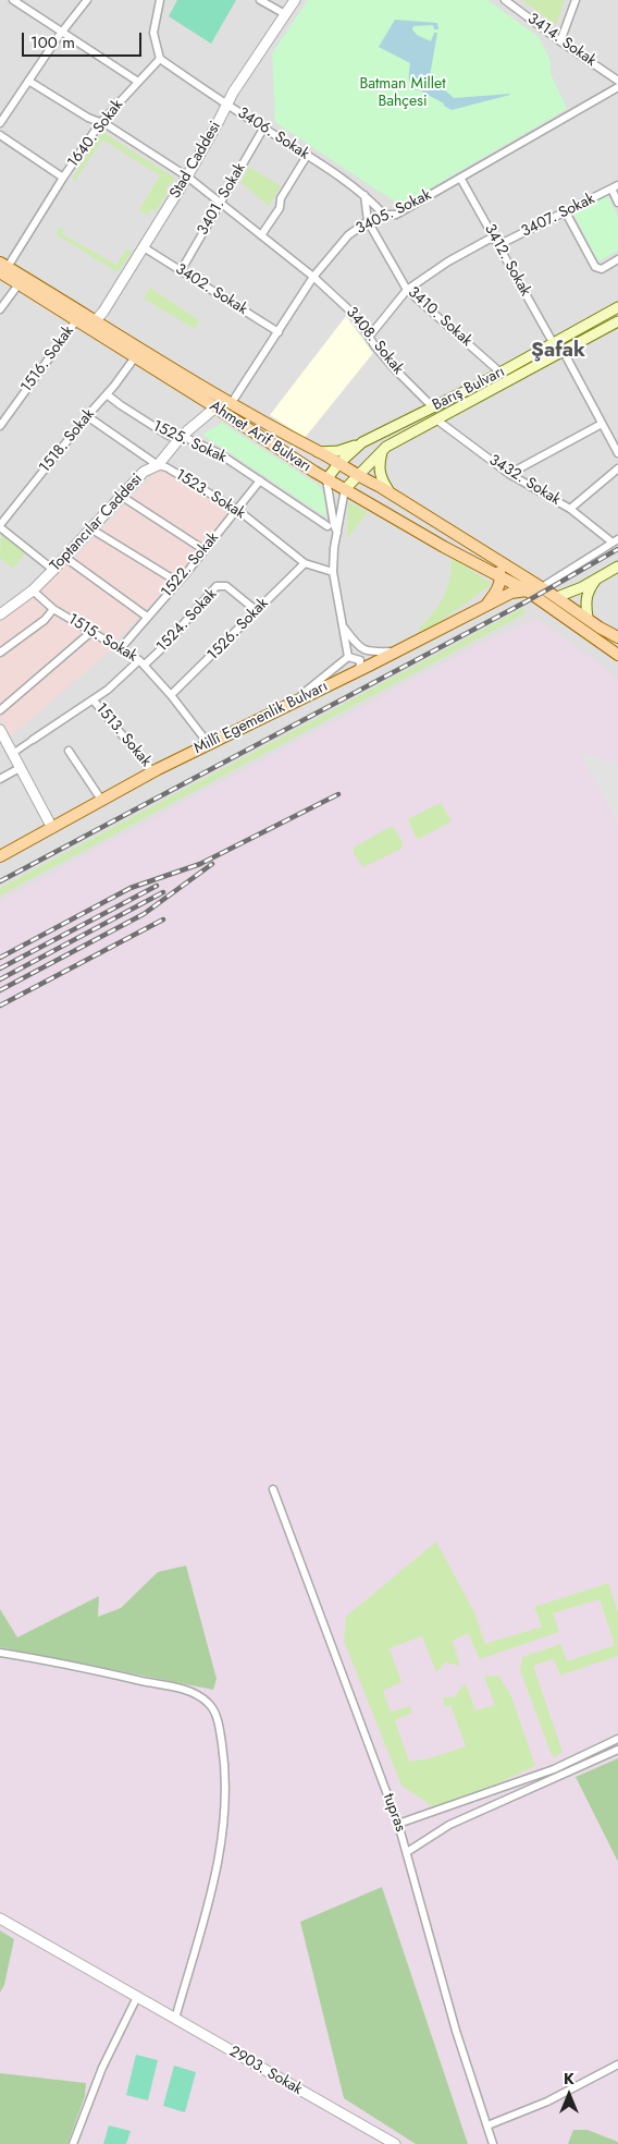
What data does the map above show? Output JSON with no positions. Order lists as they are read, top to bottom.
{
  "streets": {
    "main road": ["Barış Bulvarı", "Ahmet Arif Bulvarı", "Millî Egemenlik Bulvarı"],
    "street": [
      "3414. Sokak",
      "1640. Sokak",
      "3406. Sokak",
      "Stad Caddesi",
      "3401. Sokak",
      "3405. Sokak",
      "3407. Sokak",
      "3412. Sokak",
      "3402. Sokak",
      "3410. Sokak",
      "3408. Sokak",
      "1516. Sokak",
      "1518. Sokak",
      "1525. Sokak",
      "3432. Sokak",
      "1523. Sokak",
      "Toptancılar Caddesi",
      "1522. Sokak",
      "1524. Sokak",
      "1526. Sokak",
      "1515. Sokak",
      "1513. Sokak",
      "tupras",
      "2903. Sokak"
    ]
  },
  "crossings": [
    ["1640. Sokak", "3406. Sokak"],
    ["1640. Sokak", "3408. Sokak"],
    ["1640. Sokak", "Ahmet Arif Bulvarı"],
    ["3406. Sokak", "Stad Caddesi"],
    ["3406. Sokak", "3401. Sokak"],
    ["3406. Sokak", "3405. Sokak"],
    ["3406. Sokak", "3410. Sokak"],
    ["Stad Caddesi", "3402. Sokak"],
    ["Stad Caddesi", "3408. Sokak"],
    ["Stad Caddesi", "Ahmet Arif Bulvarı"],
    ["3401. Sokak", "3402. Sokak"],
    ["3401. Sokak", "3408. Sokak"],
    ["3405. Sokak", "3412. Sokak"],
    ["3405. Sokak", "3402. Sokak"],
    ["3405. Sokak", "3410. Sokak"],
    ["3405. Sokak", "3408. Sokak"],
    ["3405. Sokak", "Ahmet Arif Bulvarı"],
    ["3407. Sokak", "3412. Sokak"],
    ["3412. Sokak", "Barış Bulvarı"],
    ["3410. Sokak", "Barış Bulvarı"],
    ["3408. Sokak", "Barış Bulvarı"],
    ["1516. Sokak", "Ahmet Arif Bulvarı"],
    ["Barış Bulvarı", "Ahmet Arif Bulvarı"],
    ["Barış Bulvarı", "3432. Sokak"],
    ["Ahmet Arif Bulvarı", "1518. Sokak"],
    ["Ahmet Arif Bulvarı", "Toptancılar Caddesi"],
    ["Ahmet Arif Bulvarı", "Millî Egemenlik Bulvarı"],
    ["1518. Sokak", "1525. Sokak"],
    ["1518. Sokak", "1523. Sokak"],
    ["1525. Sokak", "Toptancılar Caddesi"],
    ["1525. Sokak", "1522. Sokak"],
    ["1523. Sokak", "Toptancılar Caddesi"],
    ["1523. Sokak", "1522. Sokak"],
    ["1523. Sokak", "1526. Sokak"],
    ["Toptancılar Caddesi", "1515. Sokak"],
    ["1522. Sokak", "1515. Sokak"],
    ["1524. Sokak", "1526. Sokak"],
    ["1524. Sokak", "1515. Sokak"],
    ["1524. Sokak", "1513. Sokak"],
    ["1526. Sokak", "1515. Sokak"],
    ["1515. Sokak", "Millî Egemenlik Bulvarı"],
    ["Millî Egemenlik Bulvarı", "1513. Sokak"]
  ],
  "districts": ["Şafak"],
  "parks": ["Batman Millet Bahçesi"],
  "scale_bar": "100 m",
  "north": "top"
}
